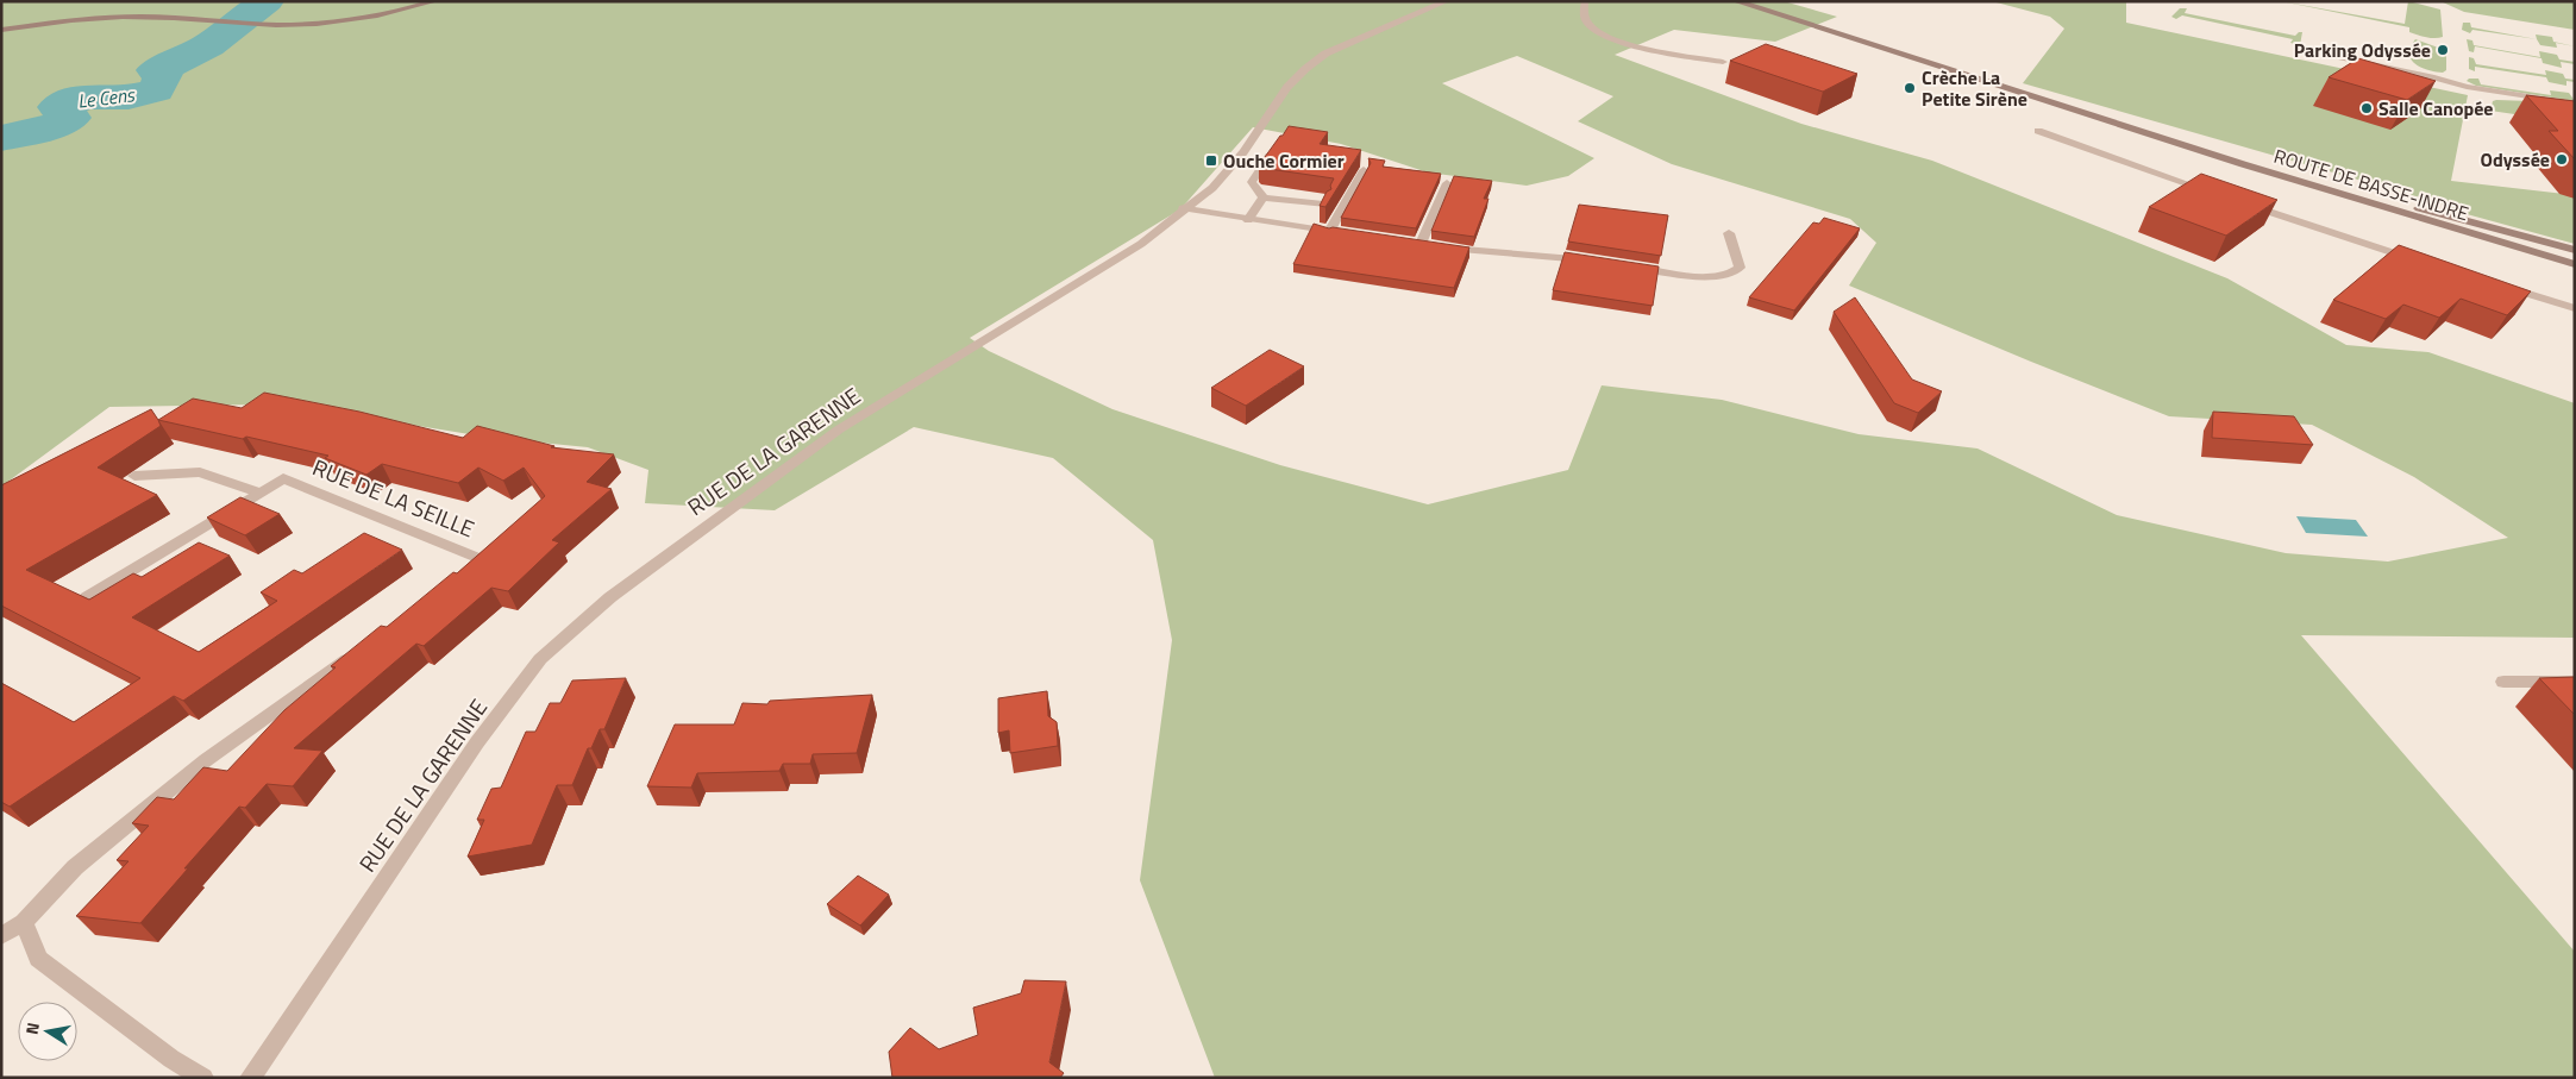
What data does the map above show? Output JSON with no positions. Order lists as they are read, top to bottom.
{
  "streets": {
    "main road": ["ROUTE DE BASSE-INDRE"],
    "street": ["RUE DE LA GARENNE", "RUE DE LA SEILLE"]
  },
  "water": ["Le Cens"],
  "places": {
    "other": [
      "Parking Odyssée",
      "Crèche La Petite Sirène",
      "Salle Canopée",
      "Odyssée"
    ],
    "transit": ["Ouche Cormier"]
  },
  "north": "left"
}
